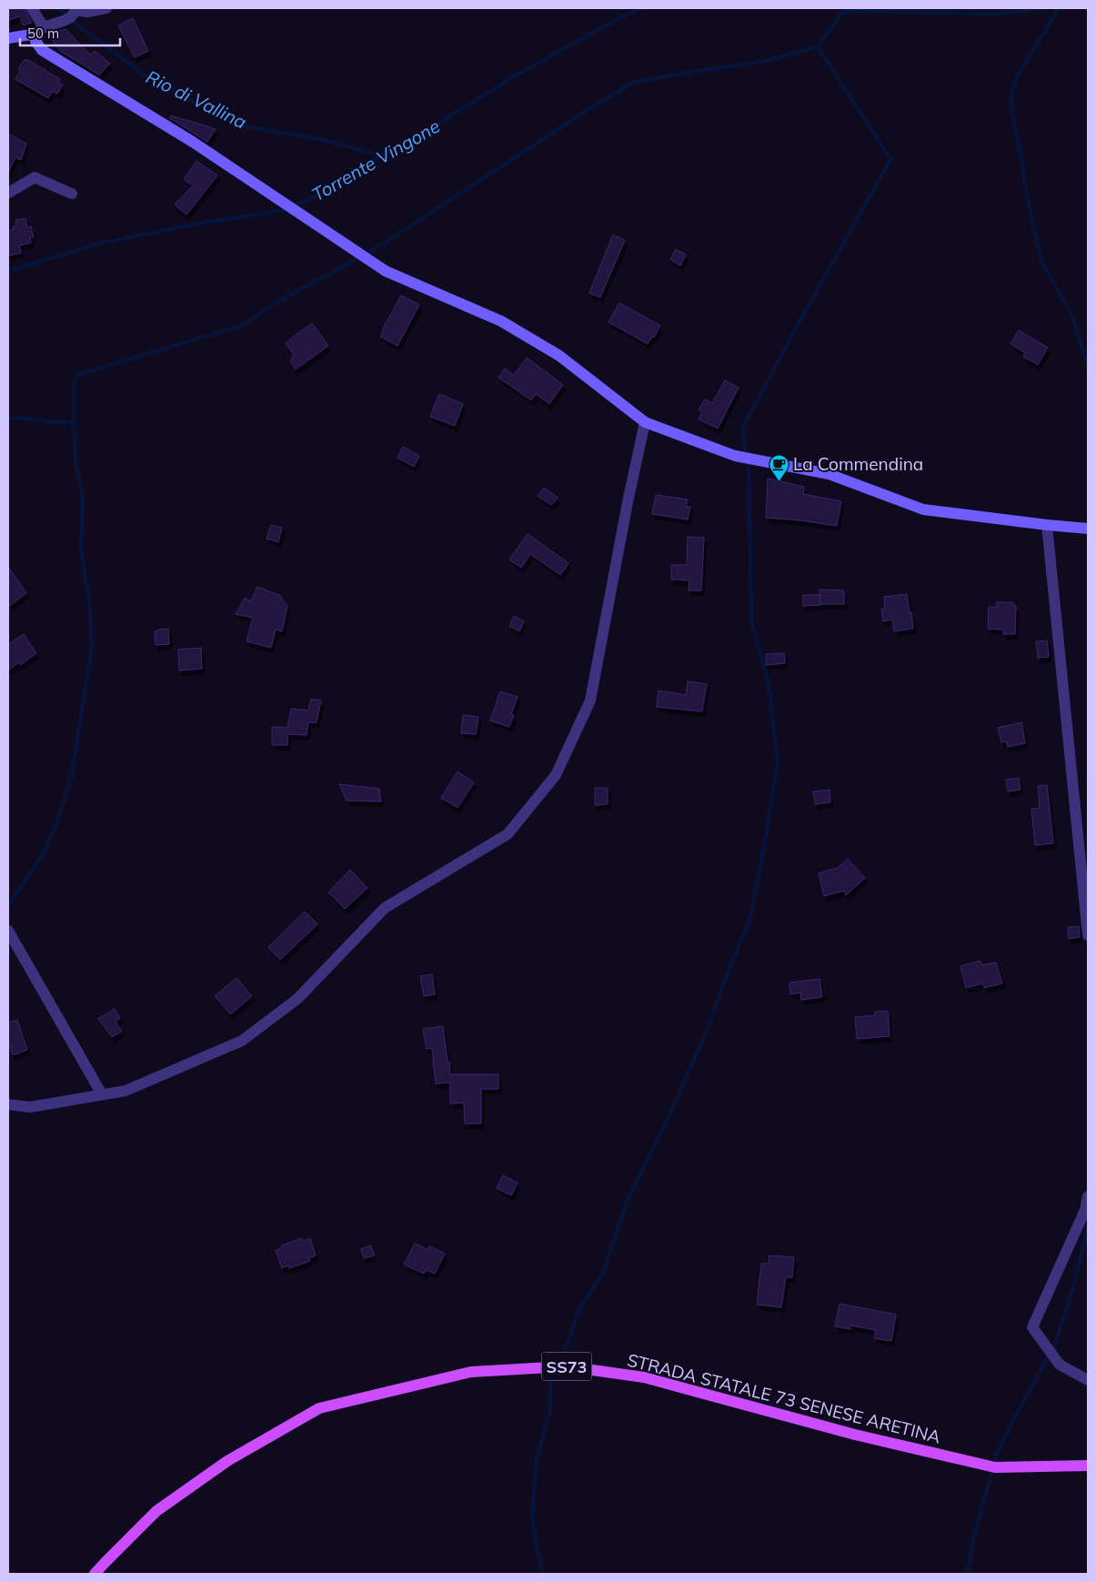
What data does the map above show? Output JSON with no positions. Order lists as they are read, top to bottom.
{
  "streets": {
    "main road": ["SS73", "STRADA STATALE 73 SENESE ARETINA"]
  },
  "water": ["Rio di Vallina", "Torrente Vingone"],
  "places": {
    "cafe": ["La Commendina"]
  },
  "scale_bar": "50 m"
}
